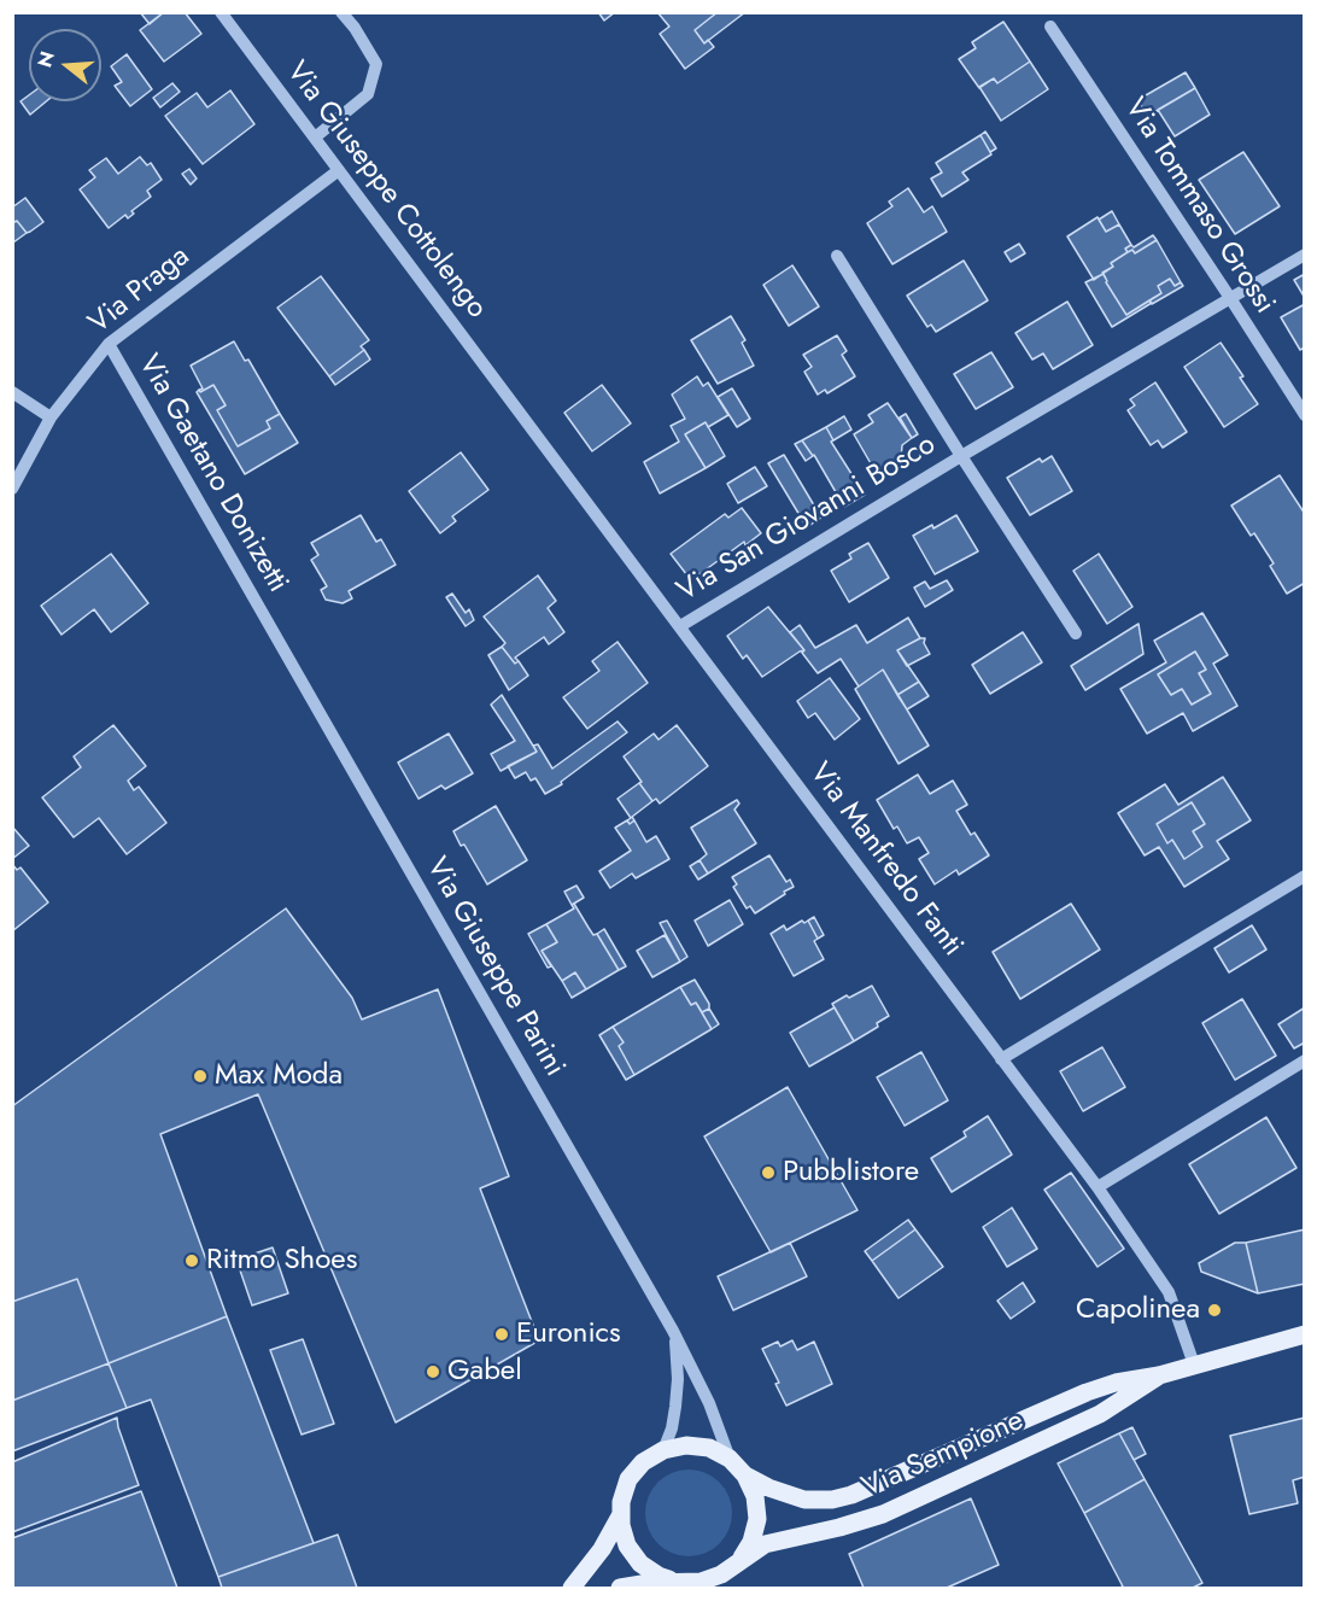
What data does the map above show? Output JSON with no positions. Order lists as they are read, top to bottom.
{
  "streets": {
    "main road": ["Via Sempione"],
    "street": [
      "Via Giuseppe Cottolengo",
      "Via Tommaso Grossi",
      "Via Praga",
      "Via Gaetano Donizetti",
      "Via San Giovanni Bosco",
      "Via Manfredo Fanti",
      "Via Giuseppe Parini"
    ]
  },
  "crossings": [
    ["Via Giuseppe Cottolengo", "Via Praga"],
    ["Via Giuseppe Cottolengo", "Via Manfredo Fanti"],
    ["Via Tommaso Grossi", "Via San Giovanni Bosco"],
    ["Via Praga", "Via Gaetano Donizetti"],
    ["Via Gaetano Donizetti", "Via Giuseppe Parini"],
    ["Via San Giovanni Bosco", "Via Manfredo Fanti"],
    ["Via Manfredo Fanti", "Via Sempione"],
    ["Via Giuseppe Parini", "Via Sempione"]
  ],
  "places": [
    "Max Moda",
    "Pubblistore",
    "Ritmo Shoes",
    "Capolinea",
    "Euronics",
    "Gabel"
  ],
  "north": "left"
}
